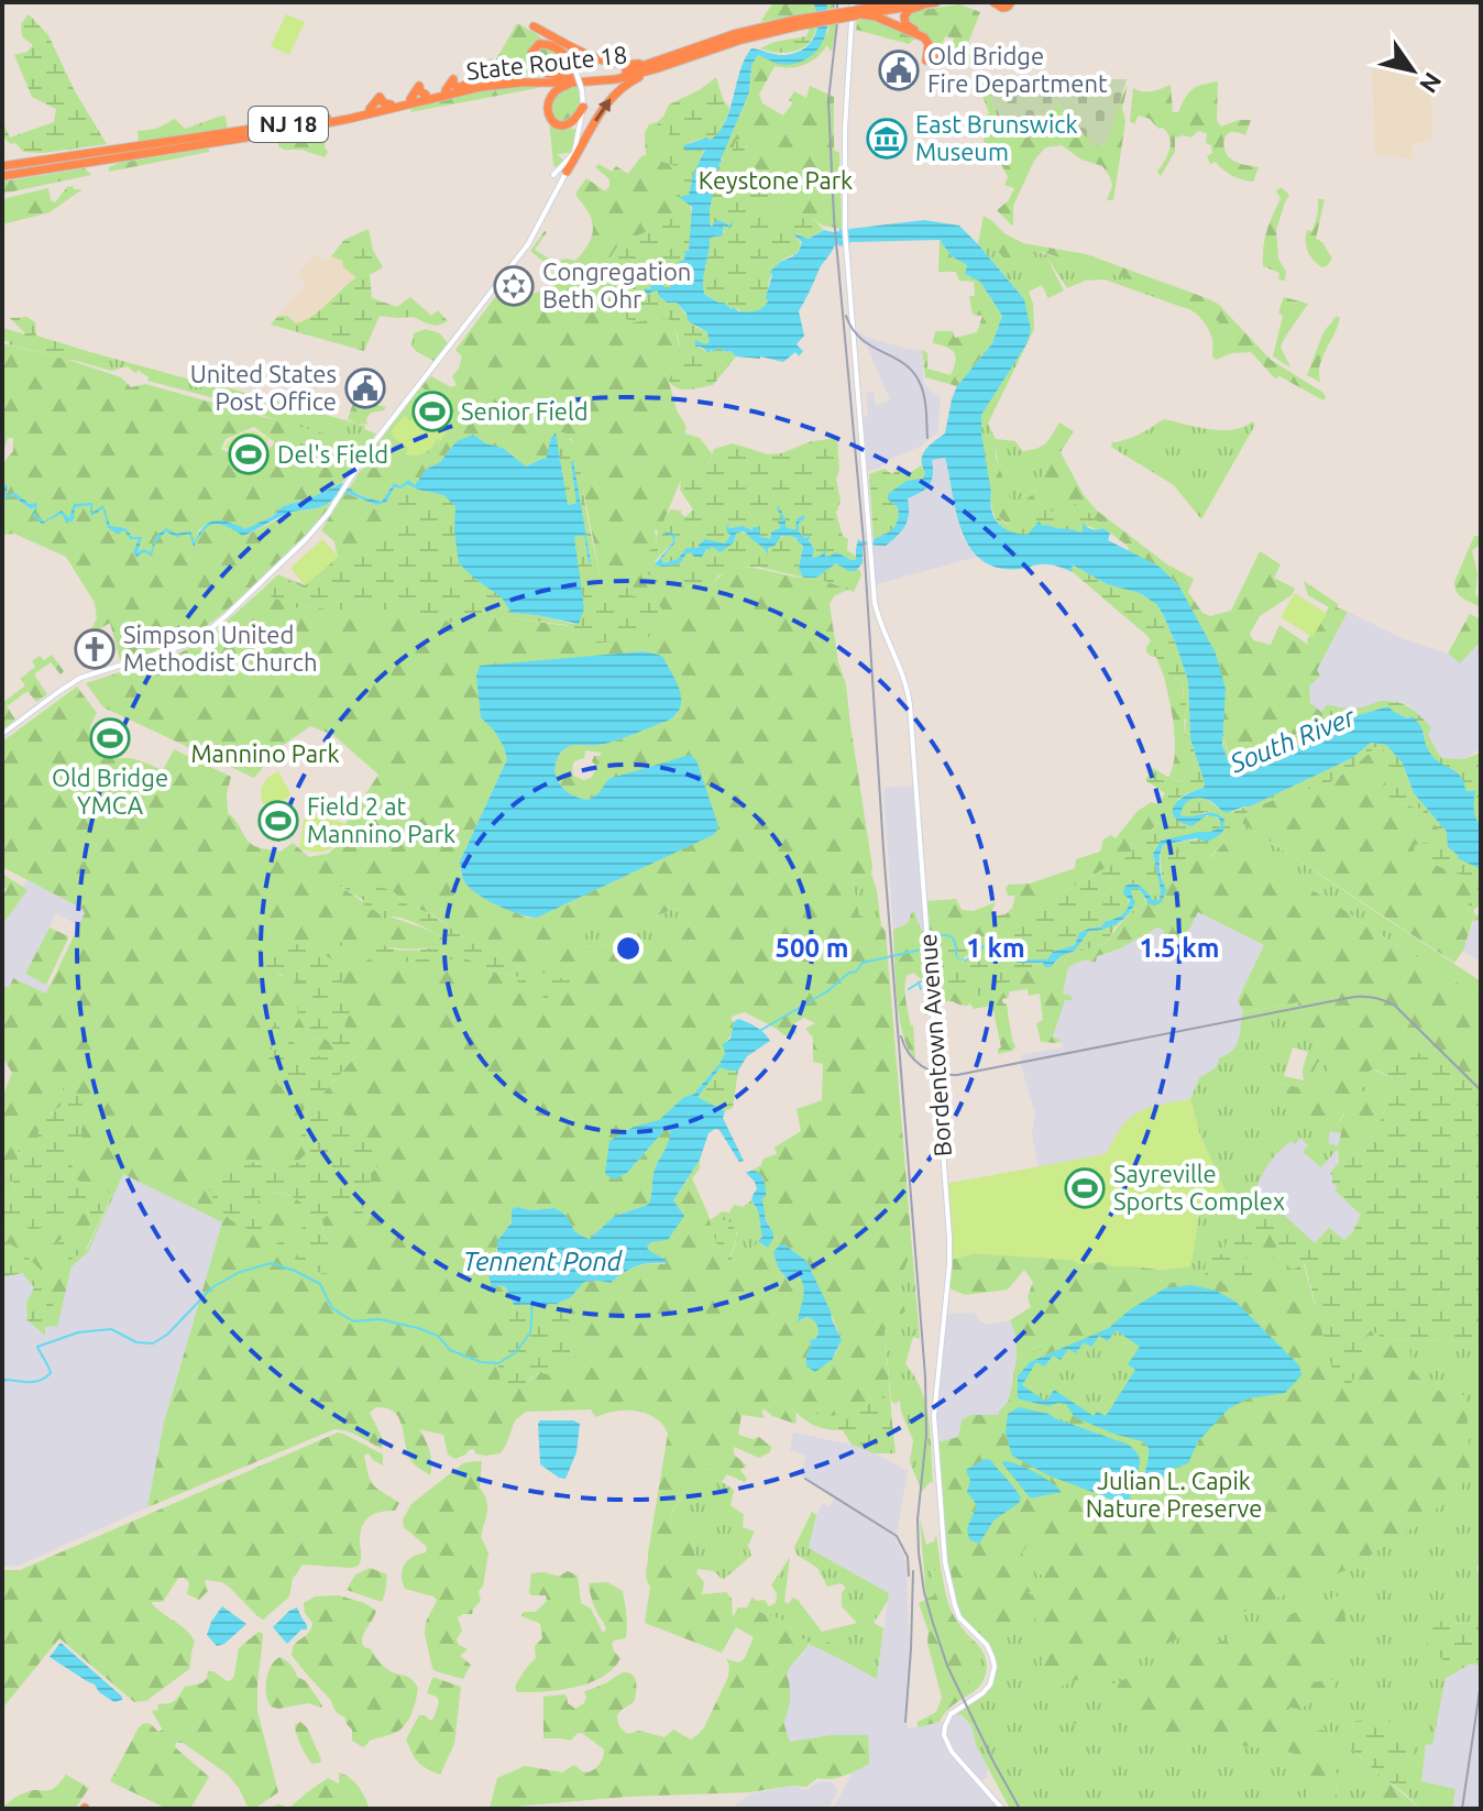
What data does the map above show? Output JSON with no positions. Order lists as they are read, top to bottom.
{
  "streets": {
    "highway": ["State Route 18", "NJ 18"],
    "main road": ["Bordentown Avenue"]
  },
  "crossings": [
    ["State Route 18", "Bordentown Avenue"]
  ],
  "water": ["South River", "Tennent Pond"],
  "parks": ["Keystone Park", "Mannino Park", "Julian L. Capik Nature Preserve"],
  "places": {
    "public building": ["Old Bridge Fire Department", "United States Post Office"],
    "museum": ["East Brunswick Museum"],
    "synagogue": ["Congregation Beth Ohr"],
    "sports": [
      "Senior Field",
      "Del's Field",
      "Old Bridge YMCA",
      "Field 2 at Mannino Park",
      "Sayreville Sports Complex"
    ],
    "church": ["Simpson United Methodist Church"]
  },
  "north": "bottom right",
  "rings": ["500 m", "1 km", "1.5 km"]
}
